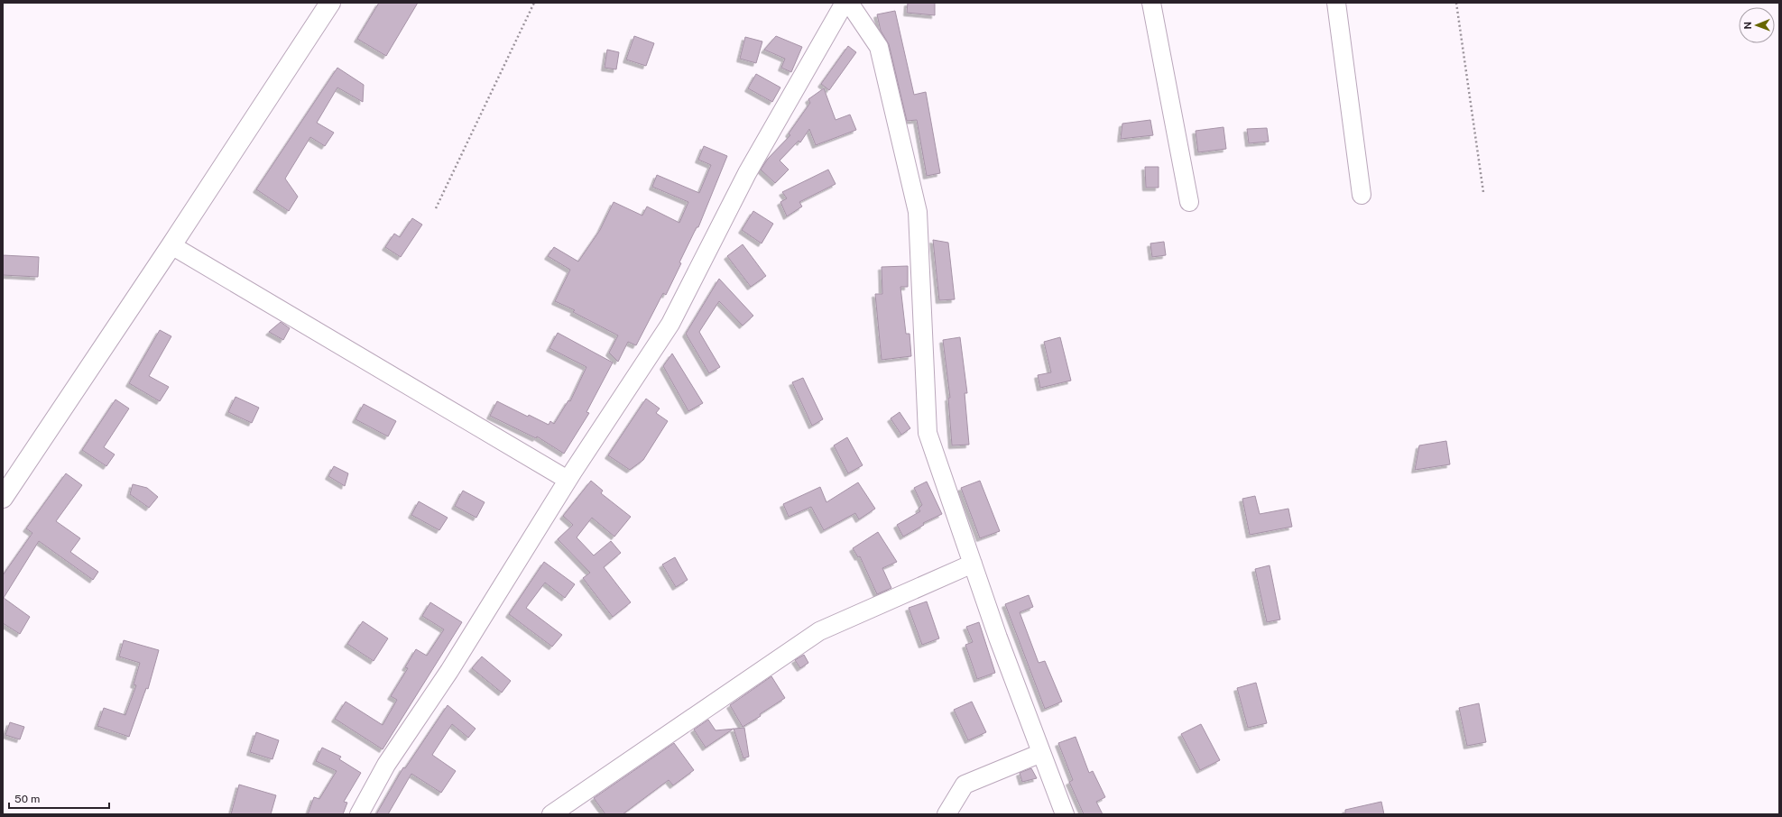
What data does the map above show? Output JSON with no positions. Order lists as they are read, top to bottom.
{
  "scale_bar": "50 m",
  "north": "left"
}
